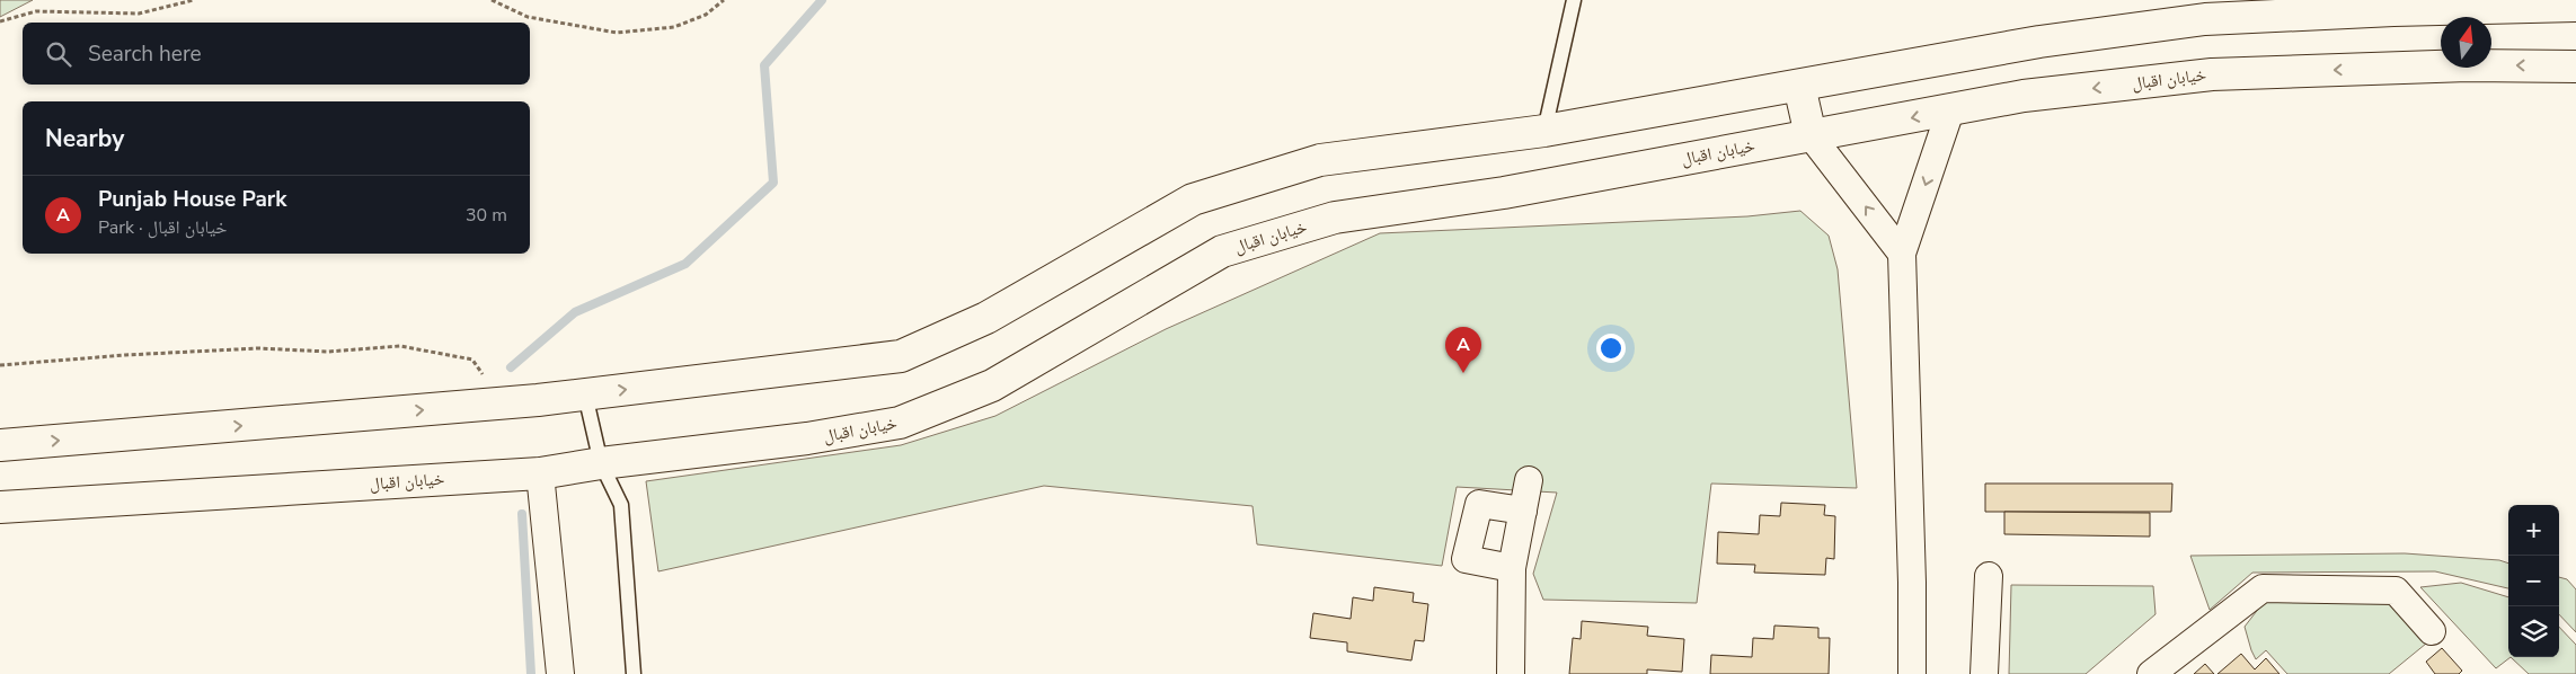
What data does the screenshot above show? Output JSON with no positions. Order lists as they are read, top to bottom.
{
  "streets": {
    "main road": ["خیابان اقبال"]
  },
  "north": "top",
  "page": {
    "search": "Search here",
    "heading": "Nearby",
    "list": [
      {
        "mark": "A",
        "name": "Punjab House Park",
        "note": "Park · خیابان اقبال",
        "value": "30 m"
      }
    ],
    "pins": "A",
    "map_buttons": ["+", "−"]
  }
}
